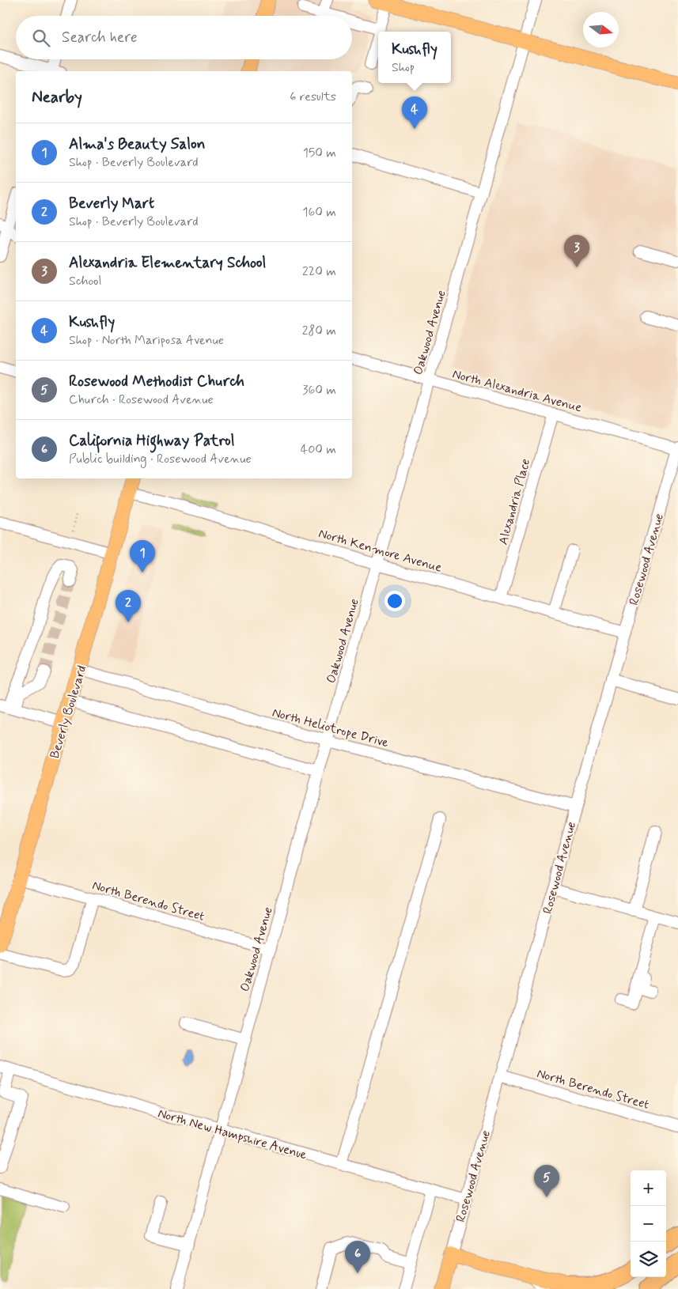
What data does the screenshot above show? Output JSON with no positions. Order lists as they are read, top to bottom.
{
  "streets": {
    "main road": ["Rosewood Avenue", "Beverly Boulevard"],
    "street": [
      "Oakwood Avenue",
      "North Alexandria Avenue",
      "Alexandria Place",
      "North Kenmore Avenue",
      "North Heliotrope Drive",
      "North Berendo Street",
      "North New Hampshire Avenue"
    ]
  },
  "crossings": [
    ["Oakwood Avenue", "North Alexandria Avenue"],
    ["Oakwood Avenue", "North Kenmore Avenue"],
    ["Oakwood Avenue", "North Heliotrope Drive"],
    ["Oakwood Avenue", "North Berendo Street"],
    ["Oakwood Avenue", "North New Hampshire Avenue"],
    ["North Alexandria Avenue", "Alexandria Place"],
    ["North Alexandria Avenue", "Rosewood Avenue"],
    ["Alexandria Place", "North Kenmore Avenue"],
    ["North Kenmore Avenue", "Rosewood Avenue"],
    ["North Kenmore Avenue", "Beverly Boulevard"],
    ["Rosewood Avenue", "North Heliotrope Drive"],
    ["Rosewood Avenue", "North Berendo Street"],
    ["Rosewood Avenue", "North New Hampshire Avenue"],
    ["Beverly Boulevard", "North Heliotrope Drive"],
    ["Beverly Boulevard", "North Berendo Street"]
  ],
  "north": "right",
  "page": {
    "search": "Search here",
    "popup": ["Kushfly", "Shop"],
    "heading": ["Nearby", "6 results"],
    "pins": [
      "4",
      "3",
      "1",
      "2",
      "5",
      "6"
    ],
    "list": [
      {
        "mark": "1",
        "name": "Alma's Beauty Salon",
        "note": "Shop · Beverly Boulevard",
        "value": "150 m"
      },
      {
        "mark": "2",
        "name": "Beverly Mart",
        "note": "Shop · Beverly Boulevard",
        "value": "160 m"
      },
      {
        "mark": "3",
        "name": "Alexandria Elementary School",
        "note": "School",
        "value": "220 m"
      },
      {
        "mark": "4",
        "name": "Kushfly",
        "note": "Shop · North Mariposa Avenue",
        "value": "280 m"
      },
      {
        "mark": "5",
        "name": "Rosewood Methodist Church",
        "note": "Church · Rosewood Avenue",
        "value": "360 m"
      },
      {
        "mark": "6",
        "name": "California Highway Patrol",
        "note": "Public building · Rosewood Avenue",
        "value": "400 m"
      }
    ],
    "map_buttons": ["+", "−"]
  }
}
